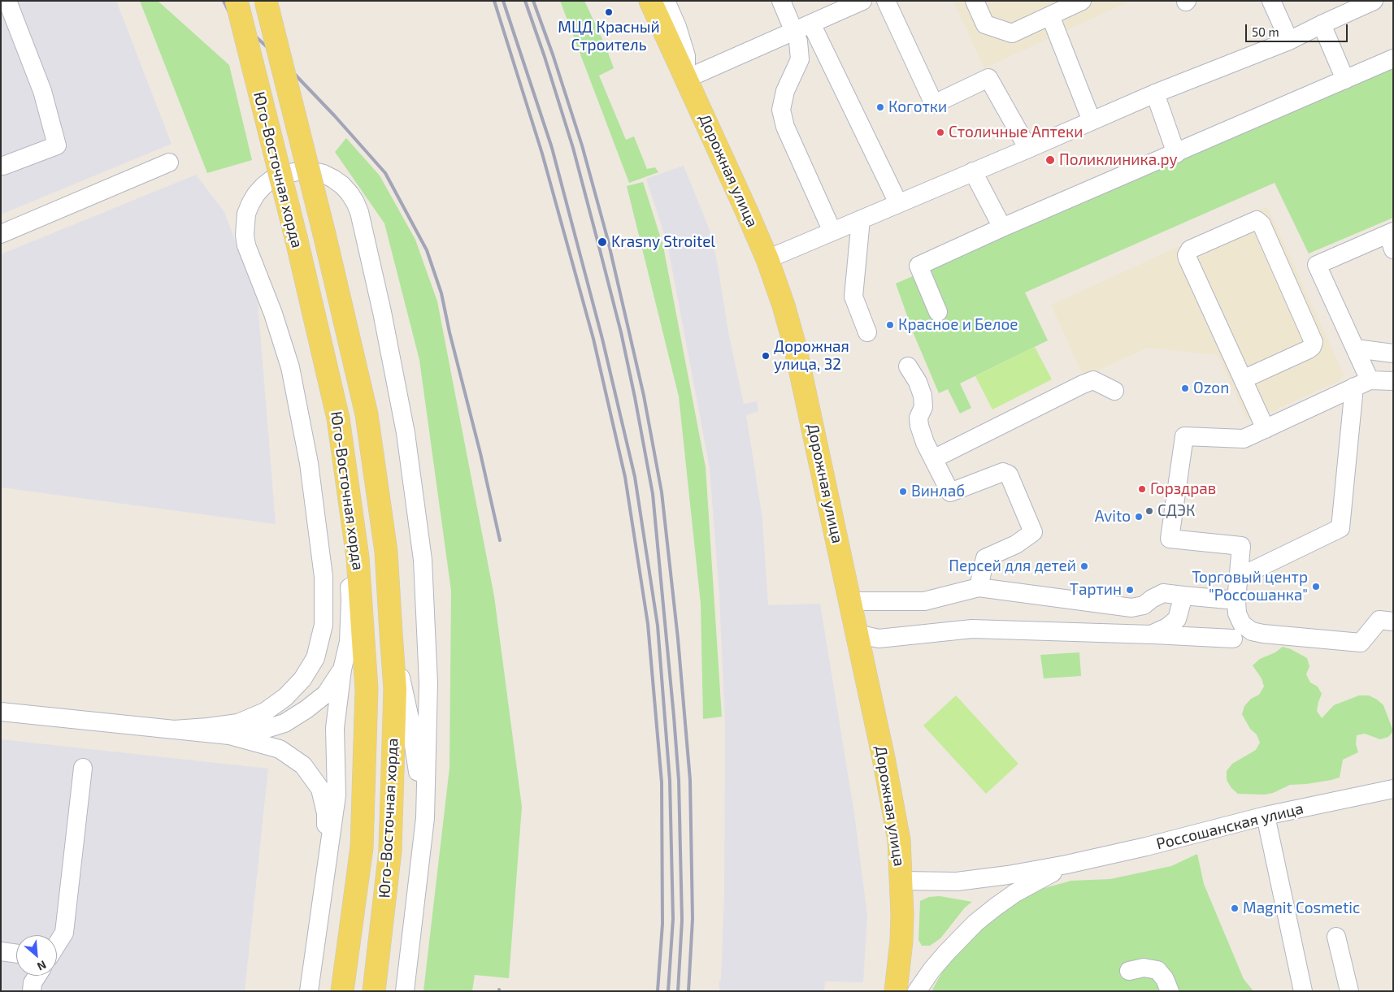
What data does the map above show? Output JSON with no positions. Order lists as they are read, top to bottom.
{
  "streets": {
    "main road": ["Юго-Восточная хорда", "Дорожная улица"],
    "street": ["Россошанская улица"]
  },
  "crossings": [
    ["Дорожная улица", "Россошанская улица"]
  ],
  "places": [
    "МЦД Красный Строитель",
    "Коготки",
    "Столичные Аптеки",
    "Поликлиника.ру",
    "Krasny Stroitel",
    "Красное и Белое",
    "Дорожная улица, 32",
    "Ozon",
    "Горздрав",
    "Винлаб",
    "СДЭК",
    "Avito",
    "Персей для детей",
    "Торговый центр \"Россошанка\"",
    "Тартин",
    "Magnit Cosmetic"
  ],
  "scale_bar": "50 m",
  "north": "bottom right"
}
